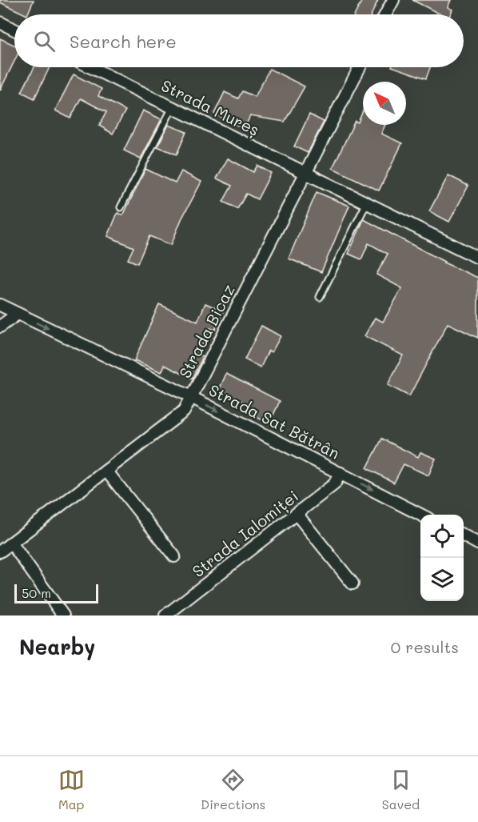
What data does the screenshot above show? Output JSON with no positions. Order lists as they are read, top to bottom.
{
  "streets": {
    "street": [
      "Strada Mureș",
      "Strada Bicaz",
      "Strada Sat Bătrân",
      "Strada Ialomiței"
    ]
  },
  "crossings": [
    ["Strada Mureș", "Strada Bicaz"],
    ["Strada Bicaz", "Strada Sat Bătrân"],
    ["Strada Sat Bătrân", "Strada Ialomiței"]
  ],
  "one_way": ["Strada Sat Bătrân"],
  "scale_bar": "50 m",
  "north": "top left",
  "page": {
    "search": "Search here",
    "scale": "50 m",
    "heading": ["Nearby", "0 results"],
    "nav": ["Map", "Directions", "Saved"]
  }
}
